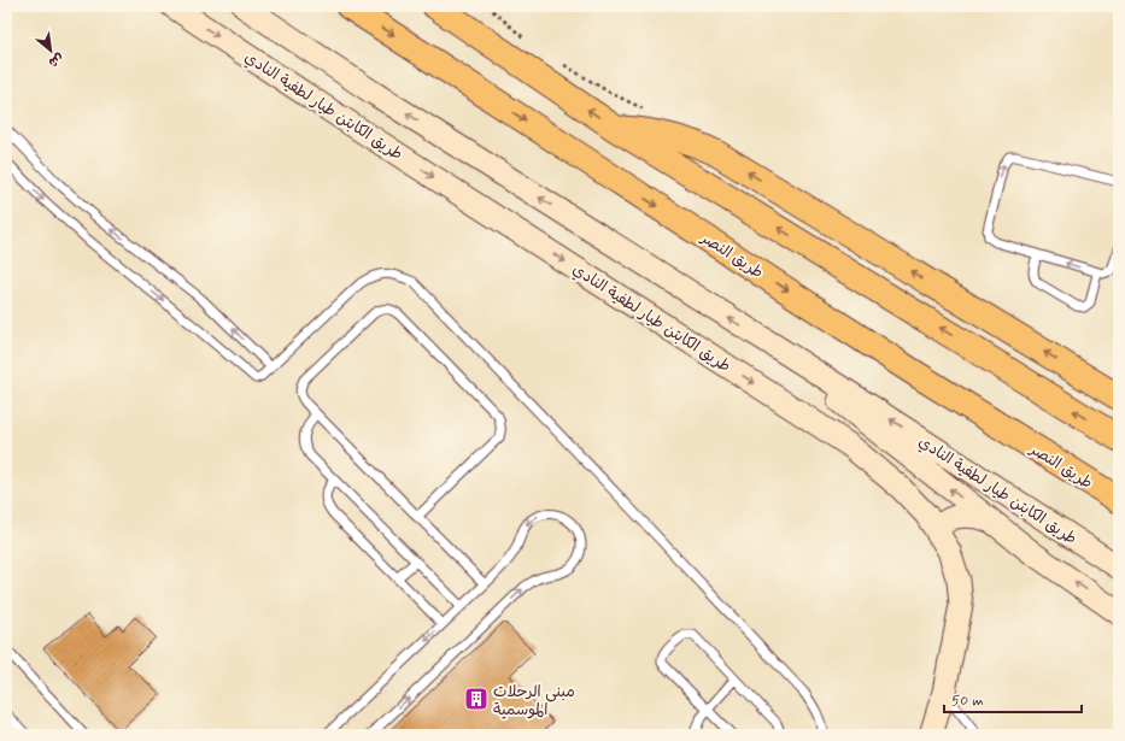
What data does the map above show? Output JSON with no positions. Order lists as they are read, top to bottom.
{
  "streets": {
    "main road": ["طريق الكابتن طيار لطفية النادي", "طريق النصر"]
  },
  "places": {
    "building": ["مبنى الرحلات الموسمية"]
  },
  "scale_bar": "50 m",
  "north": "bottom right"
}
